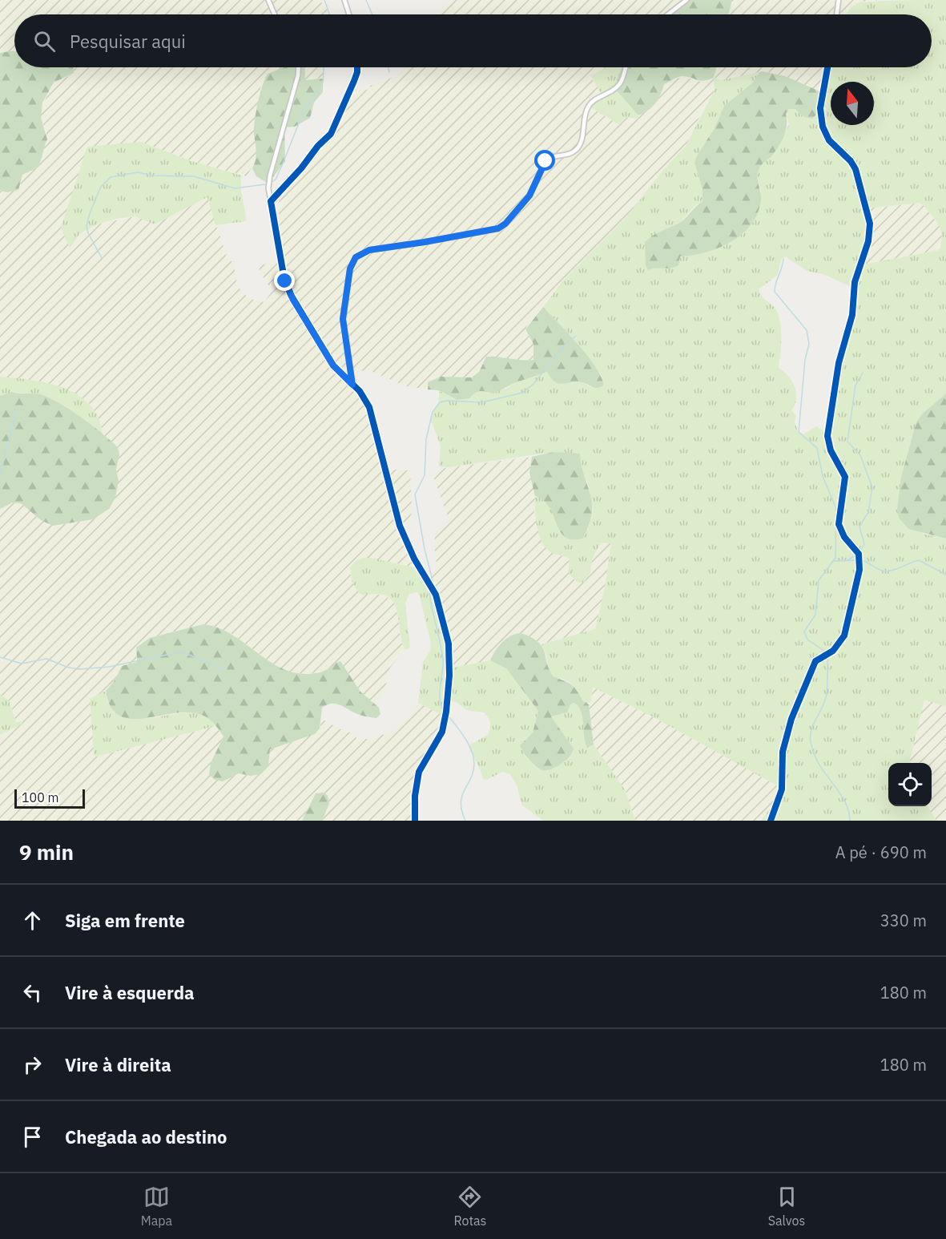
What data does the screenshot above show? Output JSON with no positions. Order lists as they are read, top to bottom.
{
  "scale_bar": "100 m",
  "north": "top",
  "page": {
    "search": "Pesquisar aqui",
    "scale": "100 m",
    "heading": ["9 min", "A pé · 690 m"],
    "list": [
      ["Siga em frente", "330 m"],
      ["Vire à esquerda", "180 m"],
      ["Vire à direita", "180 m"],
      "Chegada ao destino"
    ],
    "nav": ["Mapa", "Rotas", "Salvos"]
  }
}
